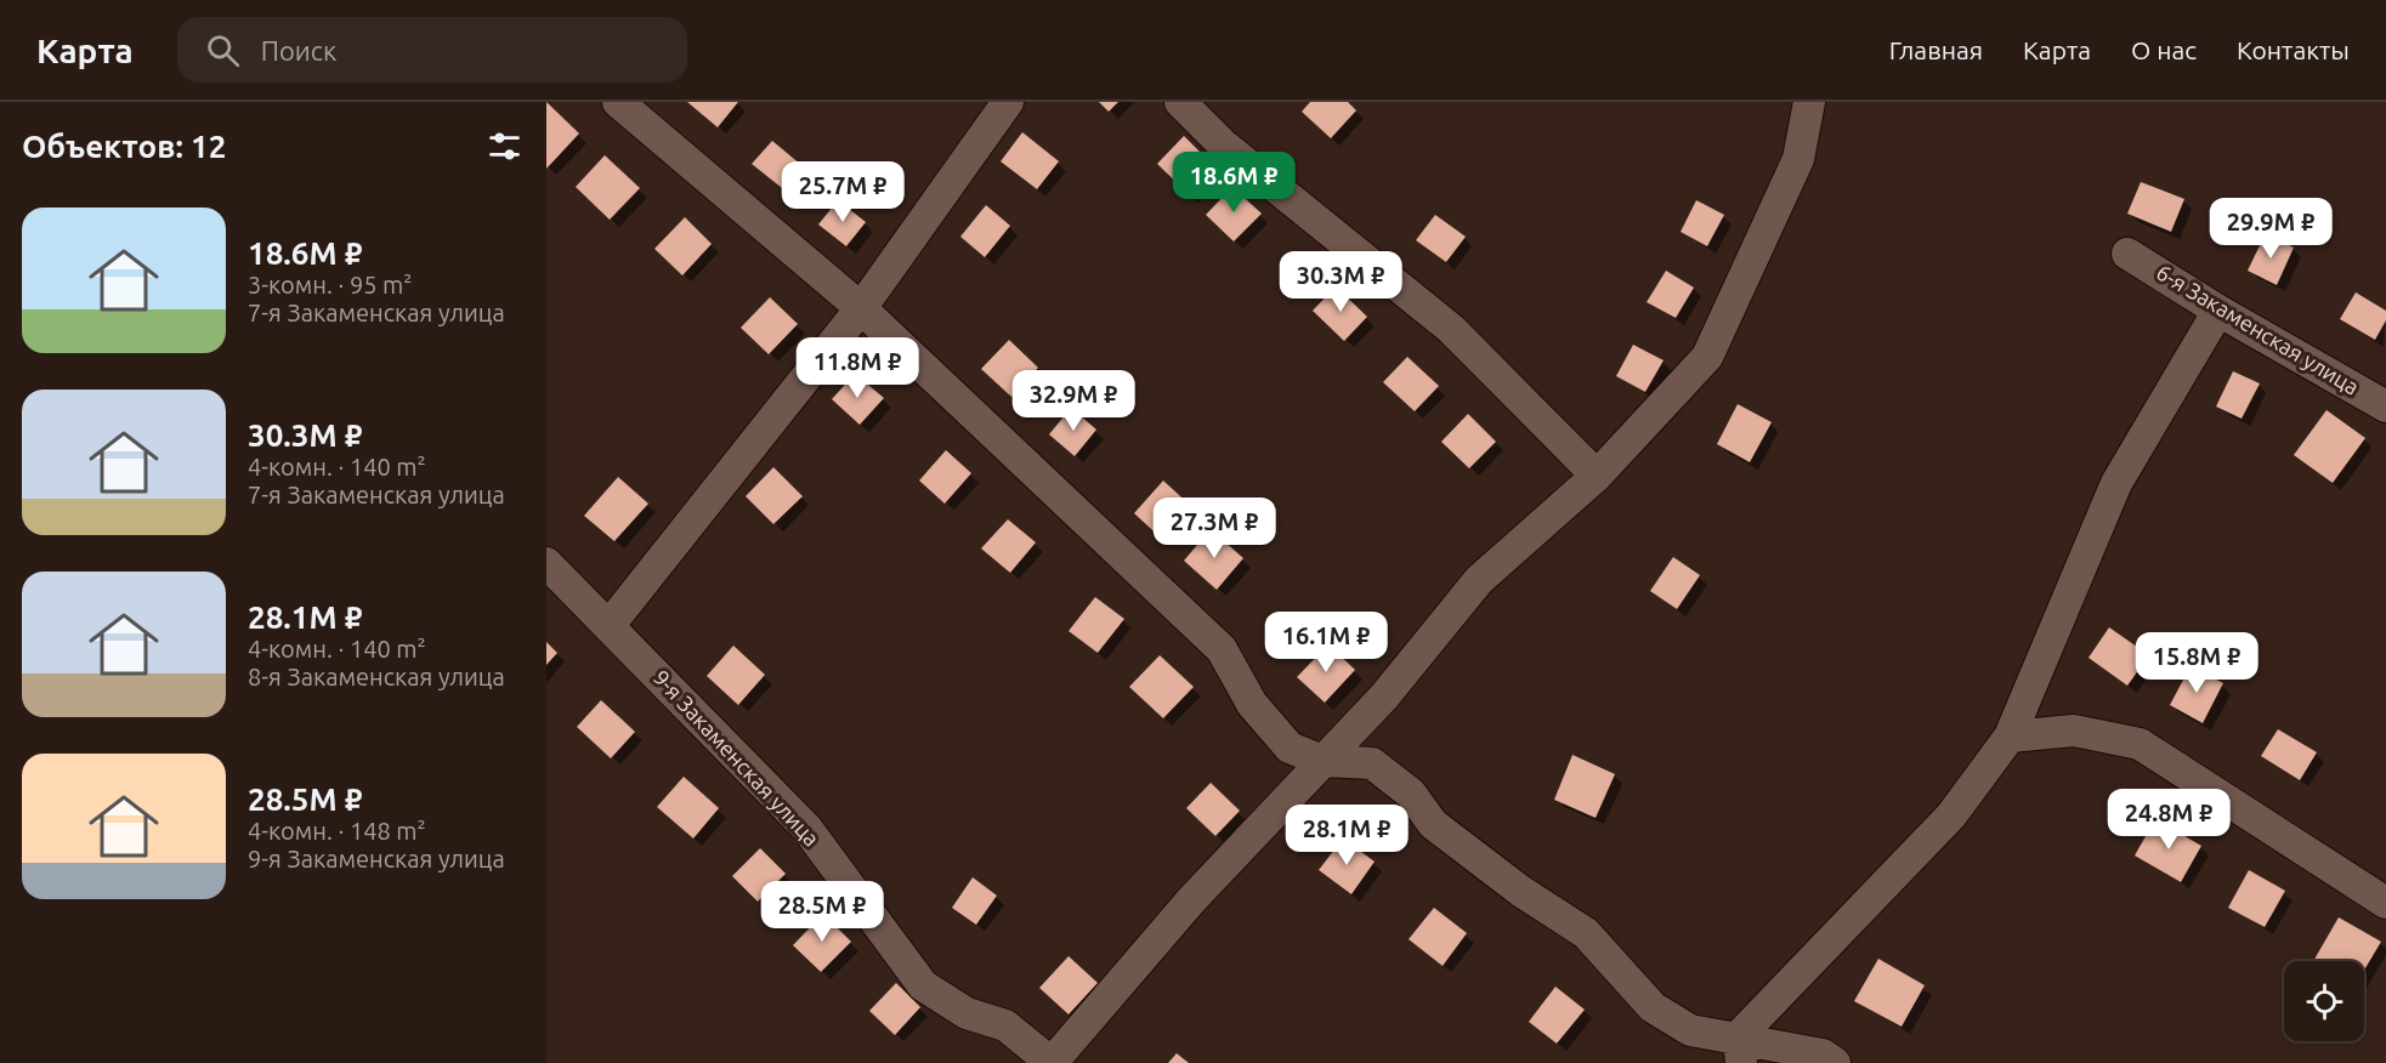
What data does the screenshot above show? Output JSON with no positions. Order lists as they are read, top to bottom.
{
  "streets": {
    "street": ["6-я Закаменская улица", "9-я Закаменская улица"]
  },
  "page": {
    "header": "Карта",
    "search": "Поиск",
    "nav": [
      "Главная",
      "Карта",
      "О нас",
      "Контакты"
    ],
    "heading": "Объектов: 12",
    "price": [
      "18.6M ₽",
      "25.7M ₽",
      "29.9M ₽",
      "30.3M ₽",
      "11.8M ₽",
      "32.9M ₽",
      "27.3M ₽",
      "16.1M ₽",
      "15.8M ₽",
      "24.8M ₽",
      "28.1M ₽",
      "28.5M ₽"
    ],
    "list": [
      {
        "name": "18.6M ₽",
        "note": "3-комн. · 95 m² · 7-я Закаменская улица"
      },
      {
        "name": "30.3M ₽",
        "note": "4-комн. · 140 m² · 7-я Закаменская улица"
      },
      {
        "name": "28.1M ₽",
        "note": "4-комн. · 140 m² · 8-я Закаменская улица"
      },
      {
        "name": "28.5M ₽",
        "note": "4-комн. · 148 m² · 9-я Закаменская улица"
      }
    ]
  }
}
